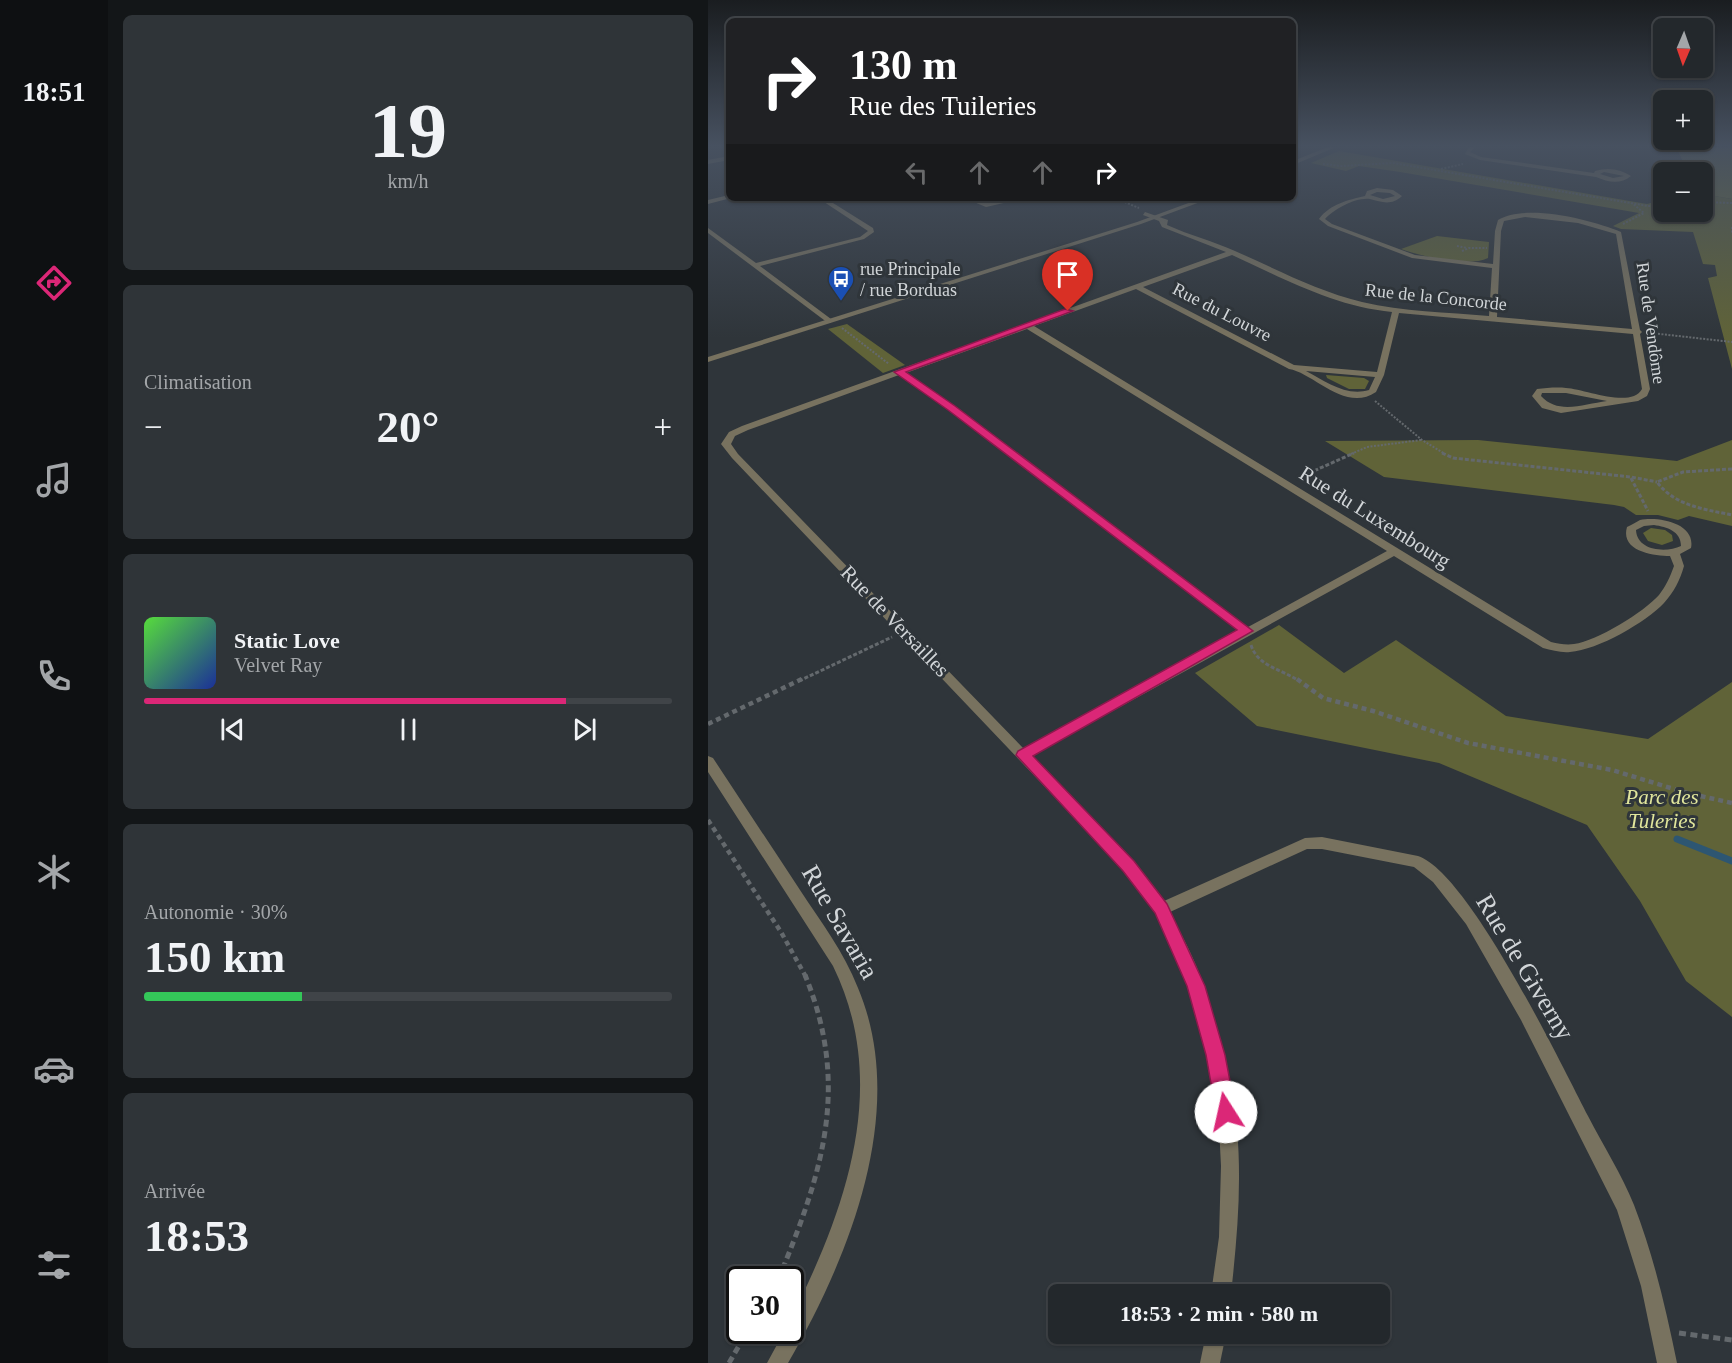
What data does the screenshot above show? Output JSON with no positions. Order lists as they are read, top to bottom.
{
  "streets": {
    "street": [
      "Rue de la Concorde",
      "Rue du Louvre",
      "Rue de Vendôme",
      "Rue du Luxembourg",
      "Rue de Versailles",
      "Rue Savaria",
      "Rue de Giverny"
    ]
  },
  "crossings": [
    ["Rue de la Concorde", "Rue du Louvre"],
    ["Rue de la Concorde", "Rue de Vendôme"],
    ["Rue de la Concorde", "Rue de Versailles"],
    ["Rue du Louvre", "Rue de Versailles"],
    ["Rue du Luxembourg", "Rue de Versailles"],
    ["Rue de Versailles", "Rue de Giverny"]
  ],
  "parks": ["Parc des Tuleries"],
  "places": {
    "bus stop": ["rue Principale / rue Borduas"]
  },
  "north": "bottom",
  "page": {
    "tabs": "18:51",
    "tile": [
      ["19", "km/h"],
      "Climatisation",
      ["Autonomie · 30%", "150 km"],
      ["Arrivée", "18:53"]
    ],
    "map_buttons": ["+", "−"],
    "turn": ["130 m", "Rue des Tuileries"],
    "heat": ["−", "20°", "+"],
    "song": ["Static Love", "Velvet Ray"],
    "limit": "30",
    "trip": "18:53 · 2 min · 580 m"
  }
}
